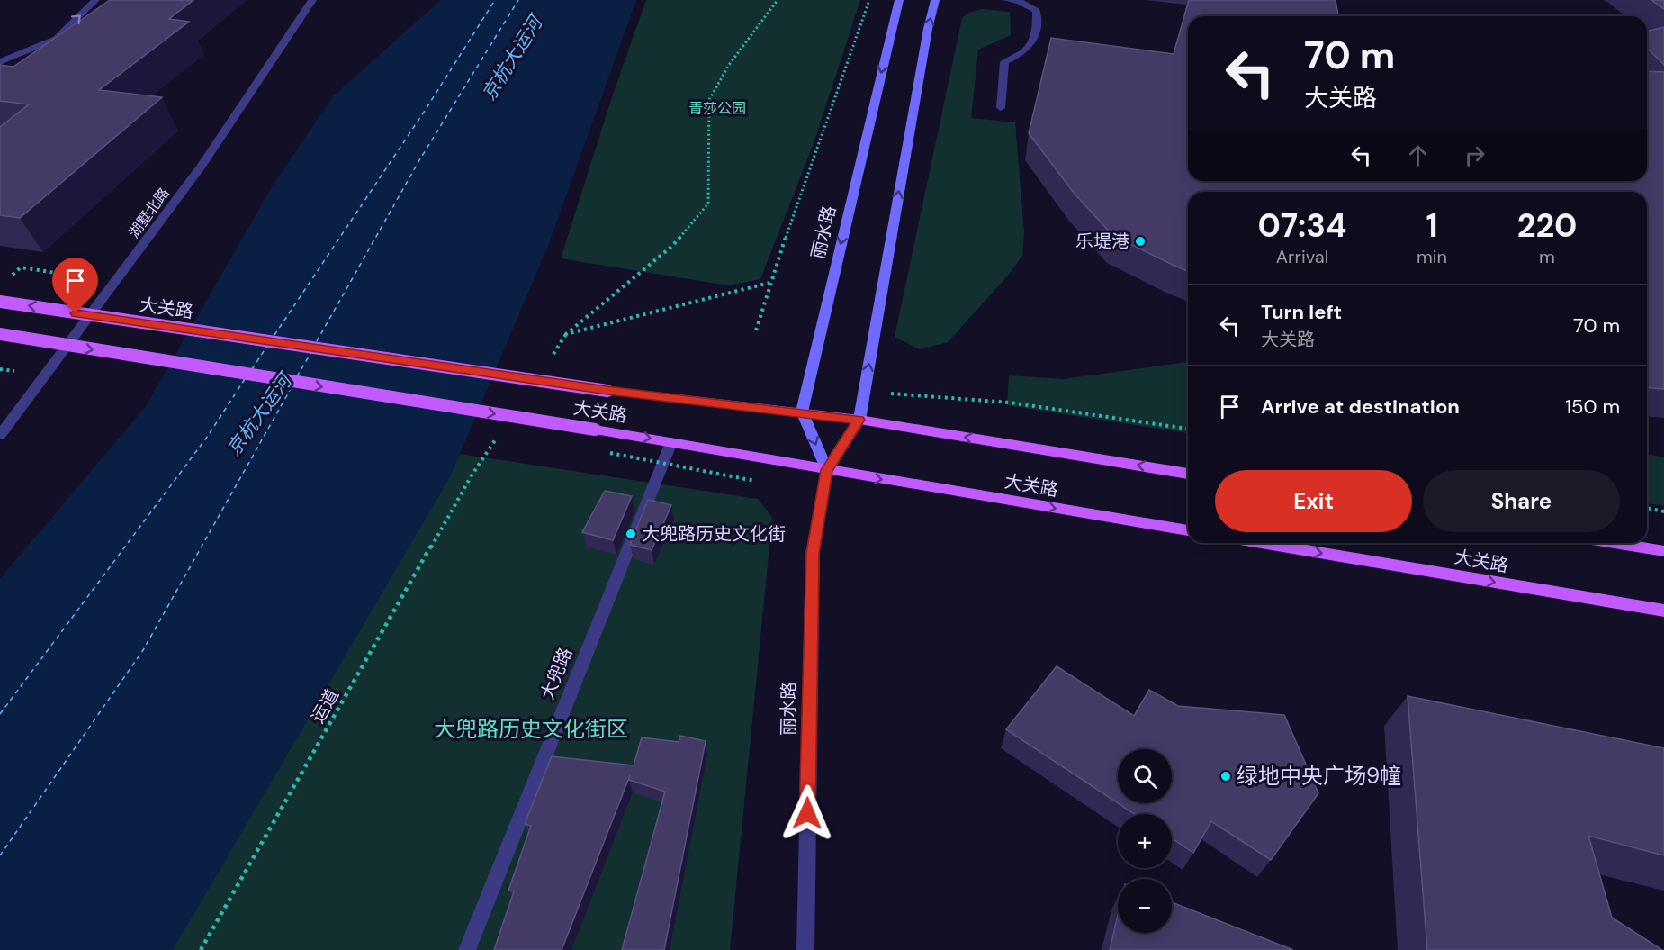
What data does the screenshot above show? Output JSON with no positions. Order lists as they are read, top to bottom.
{
  "streets": {
    "main road": ["丽水路", "大关路"],
    "street": ["湖墅北路", "大兜路"],
    "path": ["运道"]
  },
  "crossings": [
    ["丽水路", "大关路"],
    ["大关路", "大兜路"]
  ],
  "water": ["京杭大运河"],
  "parks": ["青莎公园", "大兜路历史文化街区"],
  "places": ["乐堤港", "大兜路历史文化街", "绿地中央广场9幢"],
  "page": {
    "turn": ["70 m", "大关路"],
    "eta": [
      "07:34",
      "Arrival",
      "1",
      "min",
      "220",
      "m"
    ],
    "list": [
      {
        "name": "Turn left",
        "note": "大关路",
        "value": "70 m"
      },
      {
        "name": "Arrive at destination",
        "value": "150 m"
      }
    ],
    "buttons": ["Exit", "Share"],
    "map_buttons": ["+", "−"]
  }
}
